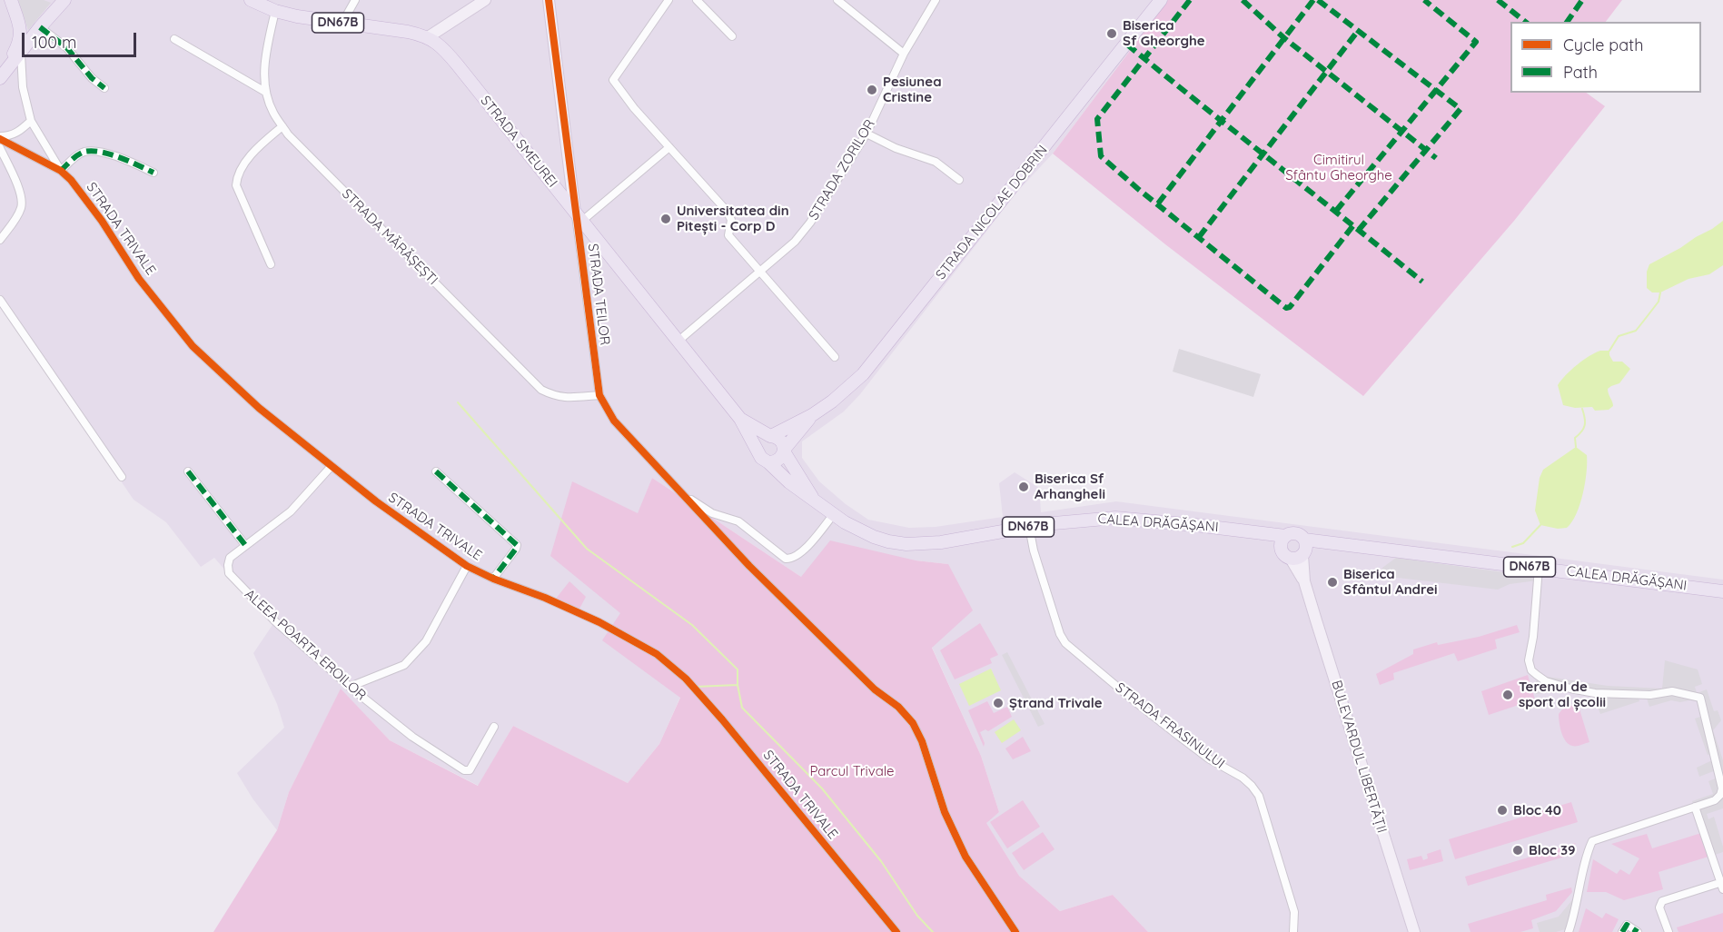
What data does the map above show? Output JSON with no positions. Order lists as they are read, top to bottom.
{
  "streets": {
    "main road": [
      "DN67B",
      "STRADA SMEUREI",
      "STRADA NICOLAE DOBRIN",
      "STRADA TEILOR",
      "CALEA DRĂGĂȘANI",
      "BULEVARDUL LIBERTĂȚII"
    ],
    "street": [
      "STRADA ZORILOR",
      "STRADA TRIVALE",
      "STRADA MĂRĂȘEȘTI",
      "ALEEA POARTA EROILOR",
      "STRADA FRASINULUI"
    ]
  },
  "crossings": [
    ["STRADA SMEUREI", "STRADA ZORILOR"],
    ["STRADA SMEUREI", "STRADA NICOLAE DOBRIN"],
    ["STRADA SMEUREI", "STRADA MĂRĂȘEȘTI"],
    ["STRADA SMEUREI", "STRADA TEILOR"],
    ["STRADA SMEUREI", "CALEA DRĂGĂȘANI"],
    ["STRADA NICOLAE DOBRIN", "CALEA DRĂGĂȘANI"],
    ["STRADA TRIVALE", "ALEEA POARTA EROILOR"],
    ["STRADA MĂRĂȘEȘTI", "STRADA TEILOR"],
    ["CALEA DRĂGĂȘANI", "STRADA FRASINULUI"],
    ["CALEA DRĂGĂȘANI", "BULEVARDUL LIBERTĂȚII"]
  ],
  "parks": ["Cimitirul Sfântu Gheorghe", "Parcul Trivale"],
  "places": [
    "Biserica Sf Gheorghe",
    "Pesiunea Cristine",
    "Universitatea din Pitești - Corp D",
    "Biserica Sf Arhangheli",
    "Biserica Sfântul Andrei",
    "Terenul de sport al școlii",
    "Ștrand Trivale",
    "Bloc 40",
    "Bloc 39"
  ],
  "legend": ["Cycle path", "Path"],
  "scale_bar": "100 m"
}
